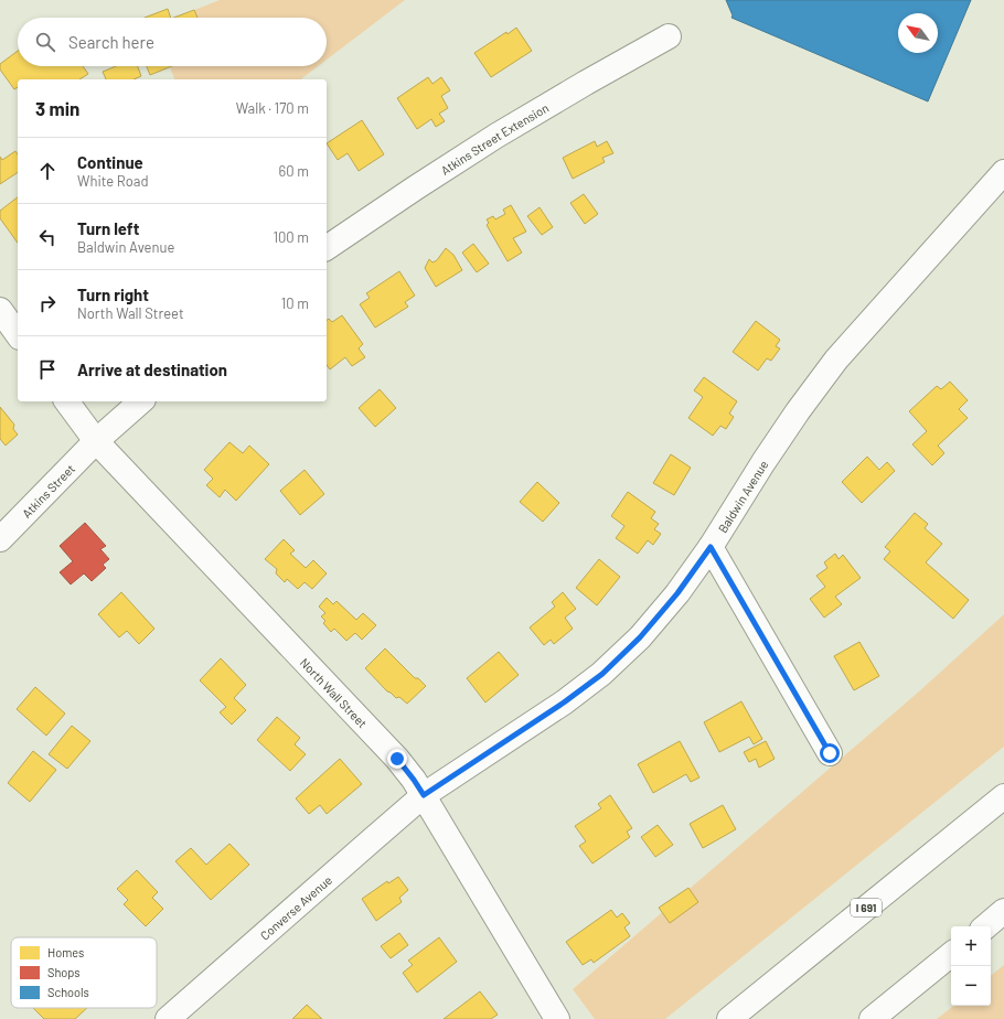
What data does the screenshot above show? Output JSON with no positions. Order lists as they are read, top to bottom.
{
  "streets": {
    "main road": [
      "Atkins Street Extension",
      "Atkins Street",
      "Baldwin Avenue",
      "North Wall Street",
      "Converse Avenue",
      "I 691"
    ]
  },
  "crossings": [
    ["Atkins Street", "North Wall Street"],
    ["Baldwin Avenue", "North Wall Street"],
    ["Baldwin Avenue", "Converse Avenue"],
    ["North Wall Street", "Converse Avenue"]
  ],
  "legend": ["Homes", "Shops", "Schools"],
  "north": "top left",
  "page": {
    "search": "Search here",
    "heading": ["3 min", "Walk · 170 m"],
    "list": [
      ["Continue", "White Road", "60 m"],
      ["Turn left", "Baldwin Avenue", "100 m"],
      ["Turn right", "North Wall Street", "10 m"],
      "Arrive at destination"
    ],
    "map_buttons": ["+", "−"]
  }
}
